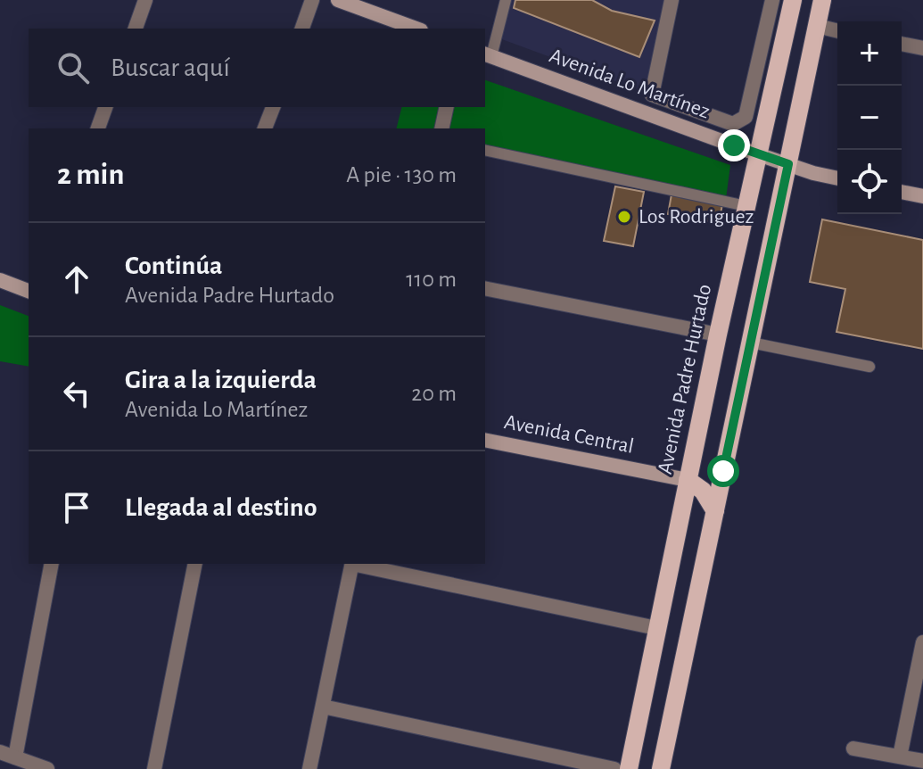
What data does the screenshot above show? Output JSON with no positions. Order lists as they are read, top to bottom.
{
  "streets": {
    "main road": ["Avenida Lo Martínez", "Avenida Padre Hurtado", "Avenida Central"]
  },
  "crossings": [
    ["Avenida Lo Martínez", "Avenida Padre Hurtado"],
    ["Avenida Padre Hurtado", "Avenida Central"]
  ],
  "places": ["Los Rodriguez"],
  "page": {
    "map_buttons": ["+", "−"],
    "search": "Buscar aquí",
    "heading": ["2 min", "A pie · 130 m"],
    "list": [
      ["Continúa", "Avenida Padre Hurtado", "110 m"],
      ["Gira a la izquierda", "Avenida Lo Martínez", "20 m"],
      "Llegada al destino"
    ]
  }
}
